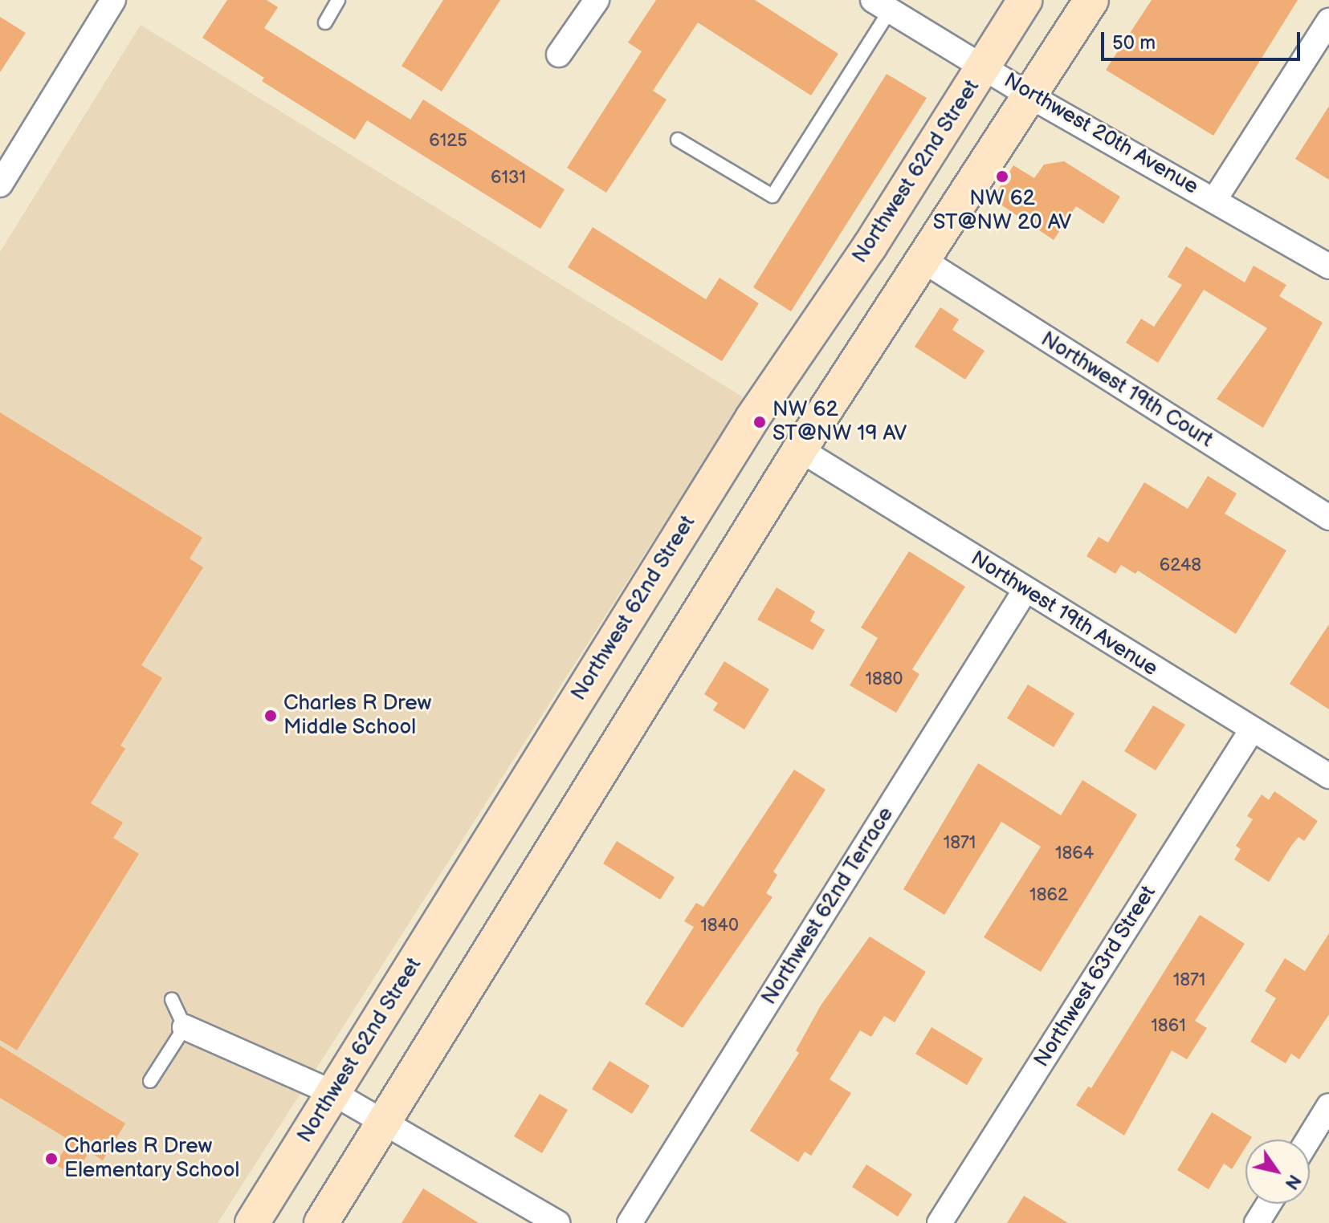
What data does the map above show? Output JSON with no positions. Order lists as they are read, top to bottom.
{
  "streets": {
    "main road": ["Northwest 62nd Street"],
    "street": [
      "Northwest 20th Avenue",
      "Northwest 19th Court",
      "Northwest 19th Avenue",
      "Northwest 62nd Terrace",
      "Northwest 63rd Street"
    ]
  },
  "crossings": [
    ["Northwest 20th Avenue", "Northwest 62nd Street"],
    ["Northwest 19th Avenue", "Northwest 62nd Terrace"],
    ["Northwest 19th Avenue", "Northwest 63rd Street"]
  ],
  "places": [
    "NW 62 ST@NW 20 AV",
    "NW 62 ST@NW 19 AV",
    "Charles R Drew Middle School",
    "Charles R Drew Elementary School"
  ],
  "house_numbers": [
    "6125",
    "6131",
    "6248",
    "1880",
    "1871",
    "1864",
    "1862",
    "1840",
    "1871",
    "1861"
  ],
  "scale_bar": "50 m",
  "north": "bottom right"
}
